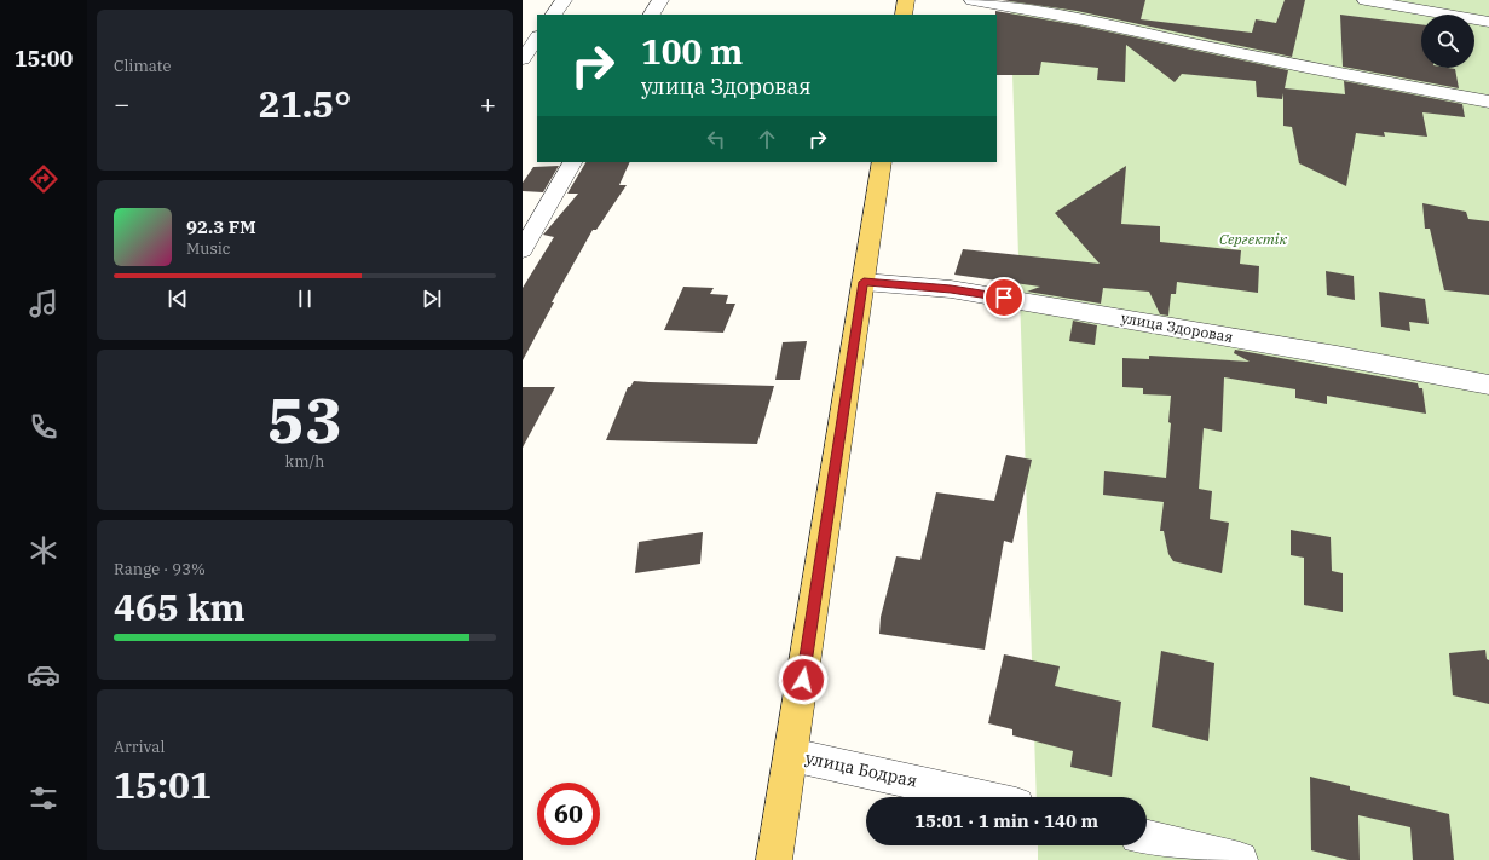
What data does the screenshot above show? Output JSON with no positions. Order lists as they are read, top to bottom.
{
  "streets": {
    "street": ["улица Здоровая", "улица Бодрая"]
  },
  "parks": ["Сергектік"],
  "page": {
    "tabs": "15:00",
    "tile": [
      "Climate",
      ["53", "km/h"],
      ["Range · 93%", "465 km"],
      ["Arrival", "15:01"]
    ],
    "turn": ["100 m", "улица Здоровая"],
    "heat": ["−", "21.5°", "+"],
    "song": ["92.3 FM", "Music"],
    "limit": "60",
    "trip": "15:01 · 1 min · 140 m"
  }
}
